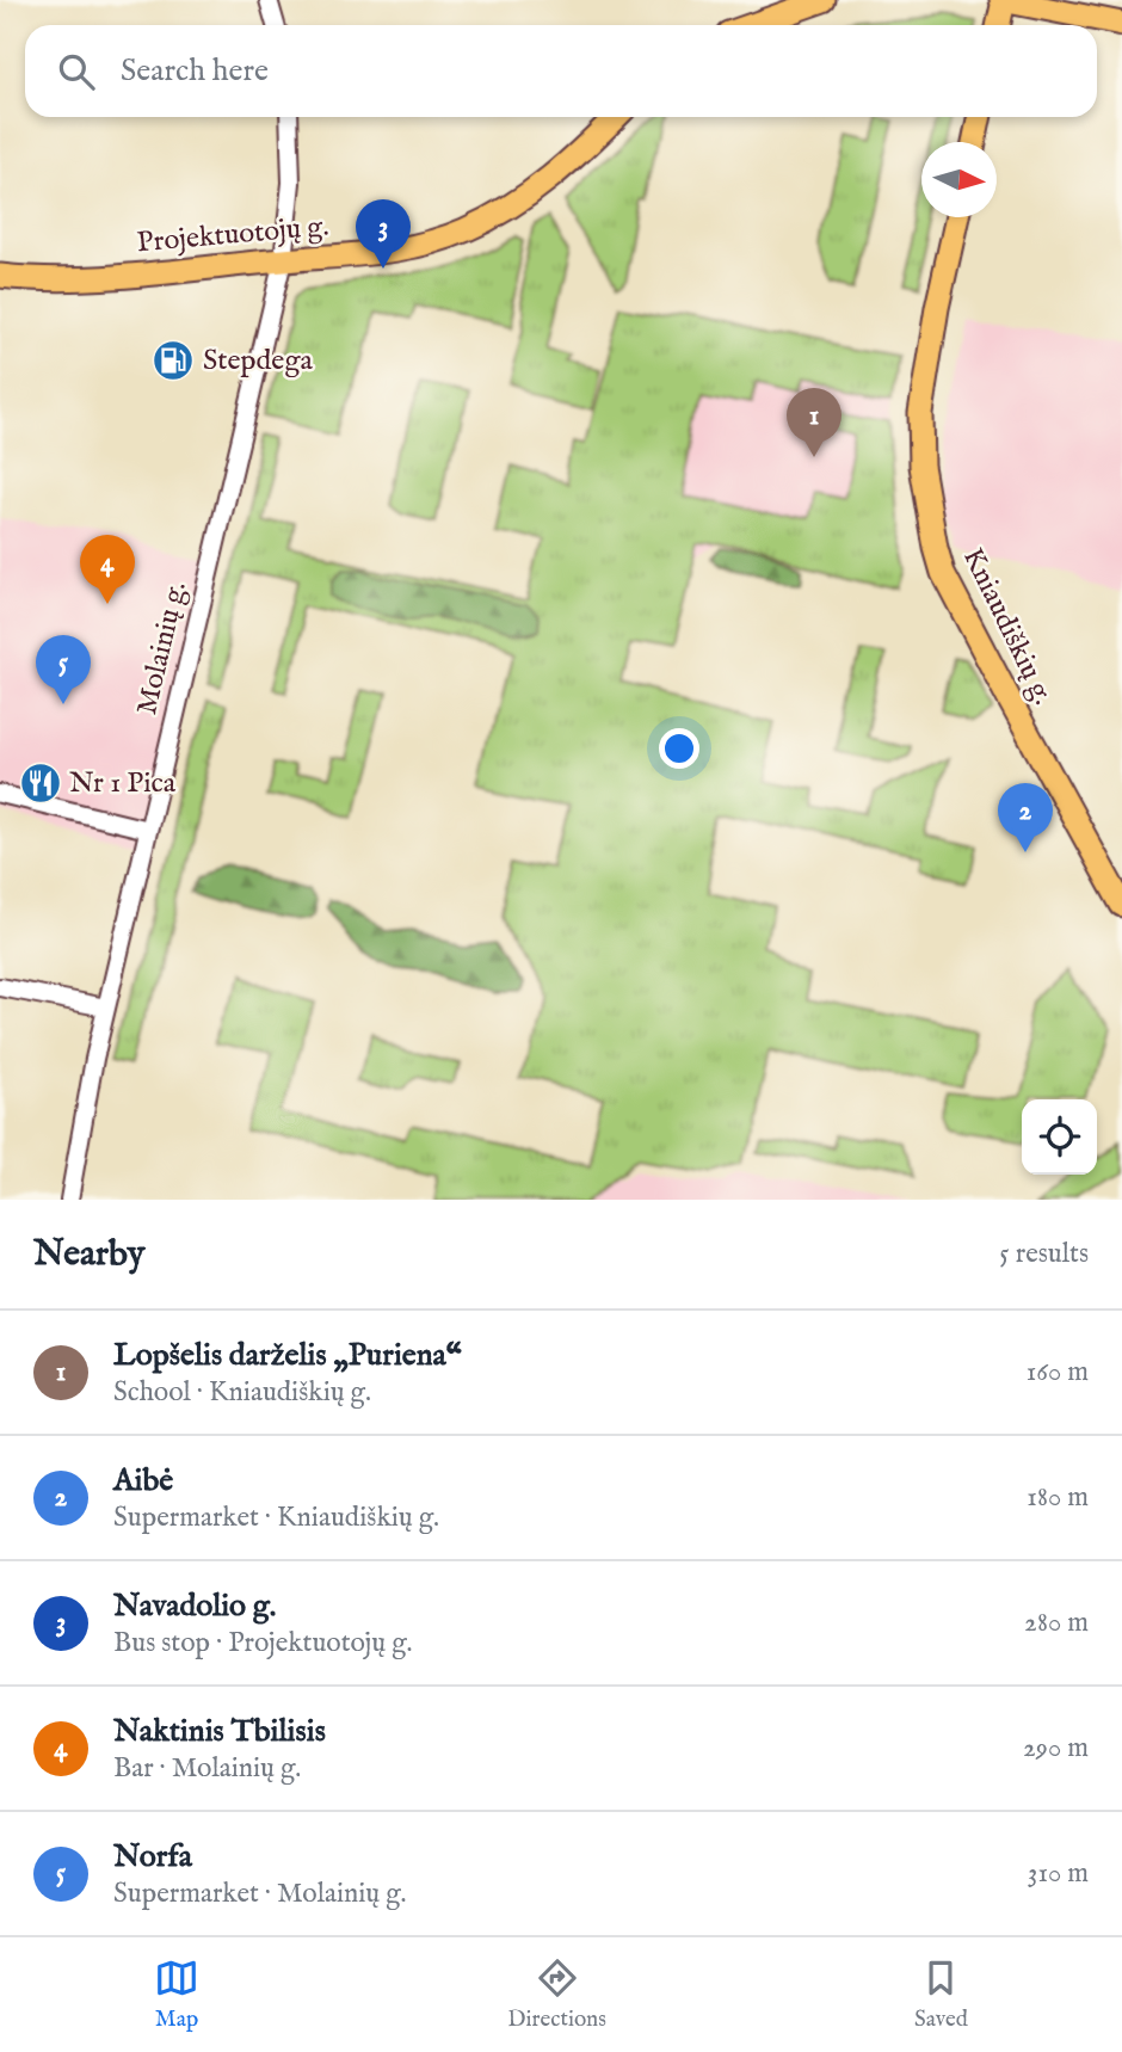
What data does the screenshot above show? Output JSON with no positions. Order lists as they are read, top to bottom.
{
  "streets": {
    "main road": ["Projektuotojų g.", "Kniaudiškių g."],
    "street": ["Molainių g."]
  },
  "crossings": [
    ["Projektuotojų g.", "Molainių g."]
  ],
  "places": {
    "fuel station": ["Stepdega"],
    "restaurant": ["Nr 1 Pica"]
  },
  "north": "right",
  "page": {
    "search": "Search here",
    "pins": [
      "3",
      "1",
      "4",
      "5",
      "2"
    ],
    "heading": ["Nearby", "5 results"],
    "list": [
      {
        "mark": "1",
        "name": "Lopšelis darželis „Puriena“",
        "note": "School · Kniaudiškių g.",
        "value": "160 m"
      },
      {
        "mark": "2",
        "name": "Aibė",
        "note": "Supermarket · Kniaudiškių g.",
        "value": "180 m"
      },
      {
        "mark": "3",
        "name": "Navadolio g.",
        "note": "Bus stop · Projektuotojų g.",
        "value": "280 m"
      },
      {
        "mark": "4",
        "name": "Naktinis Tbilisis",
        "note": "Bar · Molainių g.",
        "value": "290 m"
      },
      {
        "mark": "5",
        "name": "Norfa",
        "note": "Supermarket · Molainių g.",
        "value": "310 m"
      }
    ],
    "nav": ["Map", "Directions", "Saved"]
  }
}
